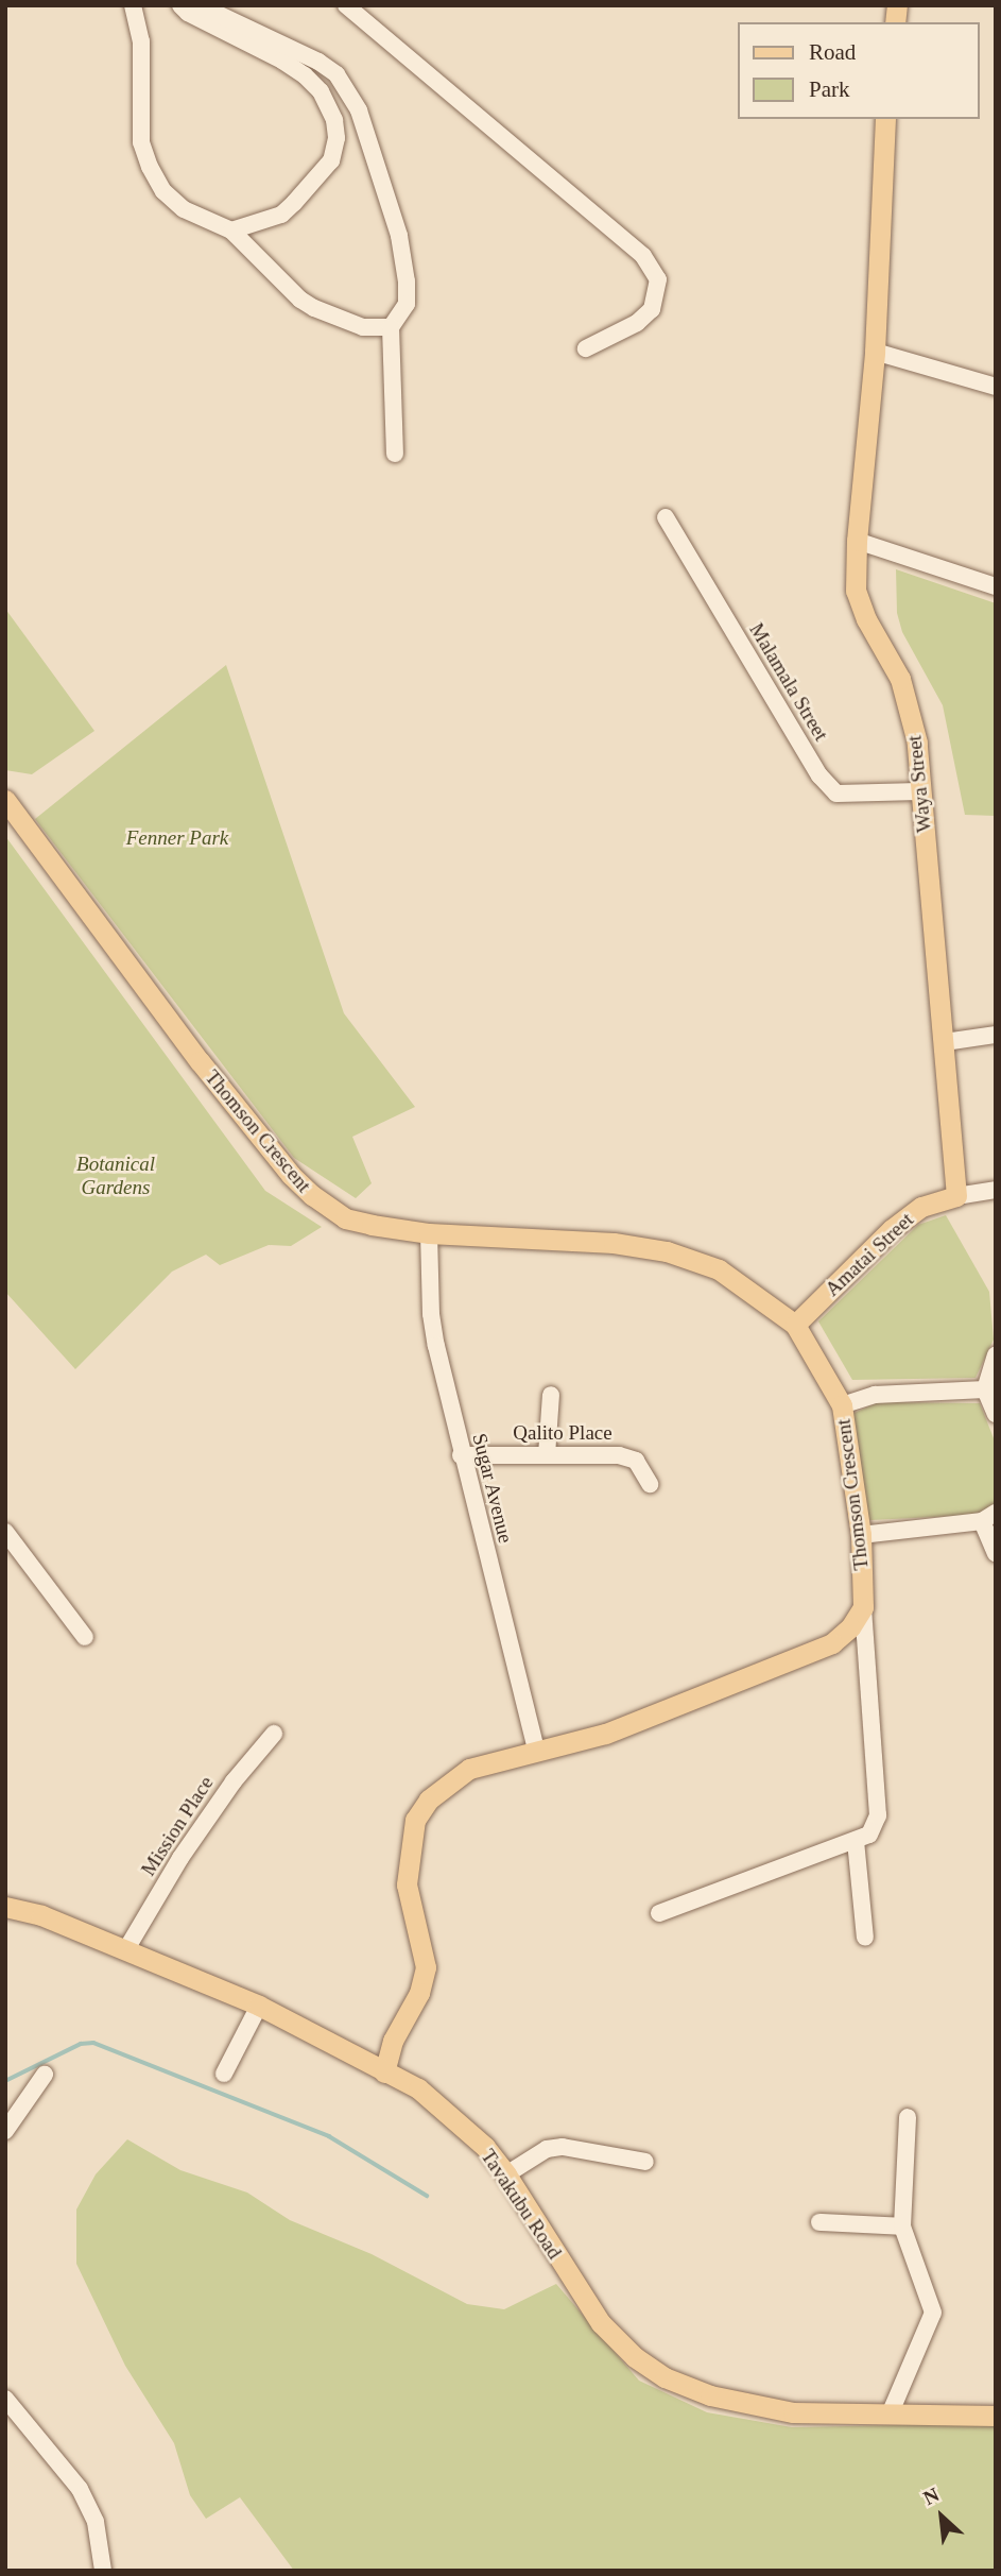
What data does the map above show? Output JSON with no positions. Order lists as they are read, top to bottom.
{
  "streets": {
    "main road": [
      "Waya Street",
      "Thomson Crescent",
      "Amatai Street",
      "Tavakubu Road"
    ],
    "street": [
      "Malamala Street",
      "Qalito Place",
      "Sugar Avenue",
      "Mission Place"
    ]
  },
  "crossings": [
    ["Malamala Street", "Waya Street"],
    ["Waya Street", "Amatai Street"],
    ["Thomson Crescent", "Amatai Street"],
    ["Thomson Crescent", "Sugar Avenue"],
    ["Qalito Place", "Sugar Avenue"],
    ["Mission Place", "Tavakubu Road"]
  ],
  "parks": ["Fenner Park", "Botanical Gardens"],
  "legend": ["Road", "Park"],
  "north": "top left"
}
